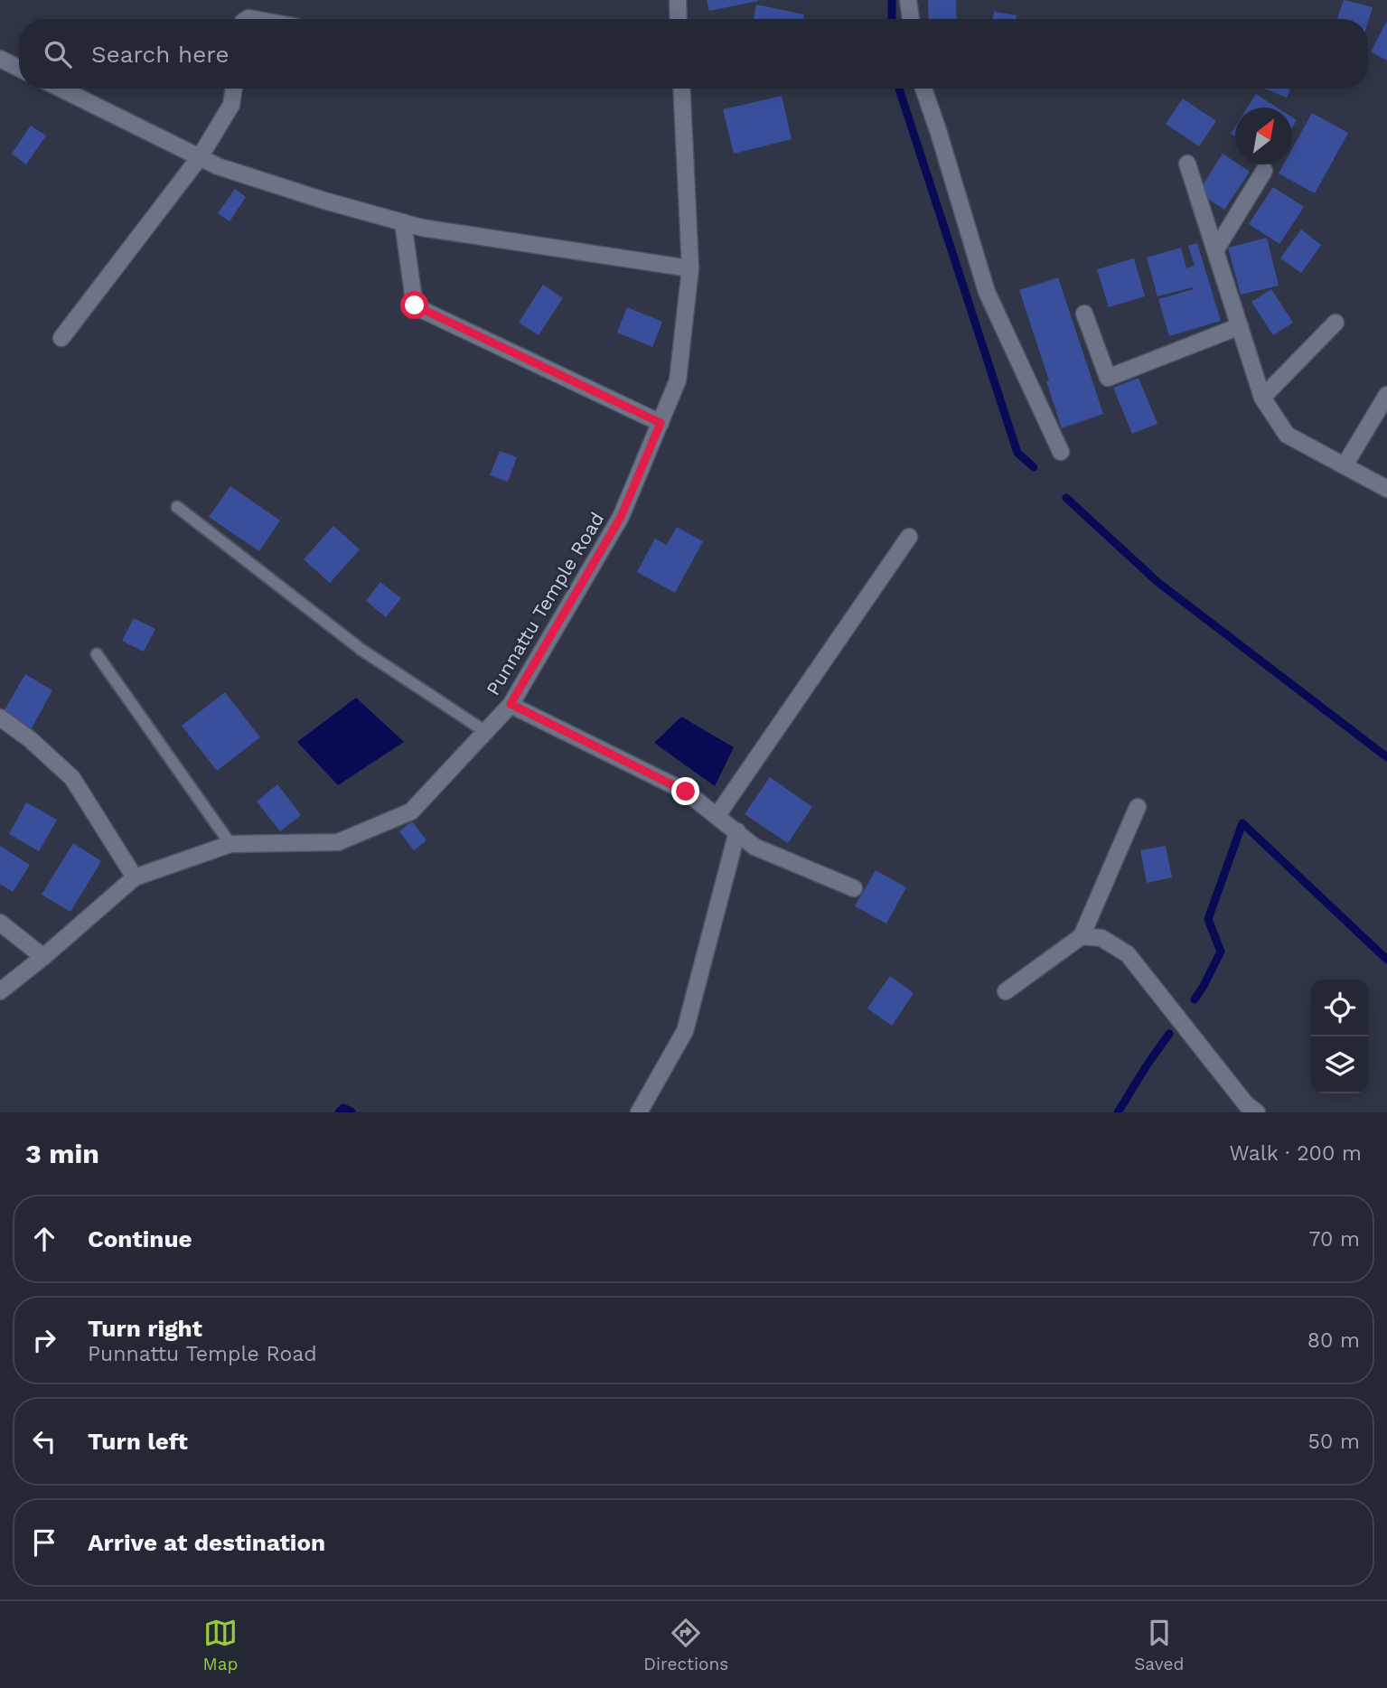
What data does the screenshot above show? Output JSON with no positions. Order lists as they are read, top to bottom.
{
  "streets": {
    "street": ["Punnattu Temple Road"]
  },
  "north": "top right",
  "page": {
    "search": "Search here",
    "heading": ["3 min", "Walk · 200 m"],
    "list": [
      ["Continue", "70 m"],
      ["Turn right", "Punnattu Temple Road", "80 m"],
      ["Turn left", "50 m"],
      "Arrive at destination"
    ],
    "nav": ["Map", "Directions", "Saved"]
  }
}
